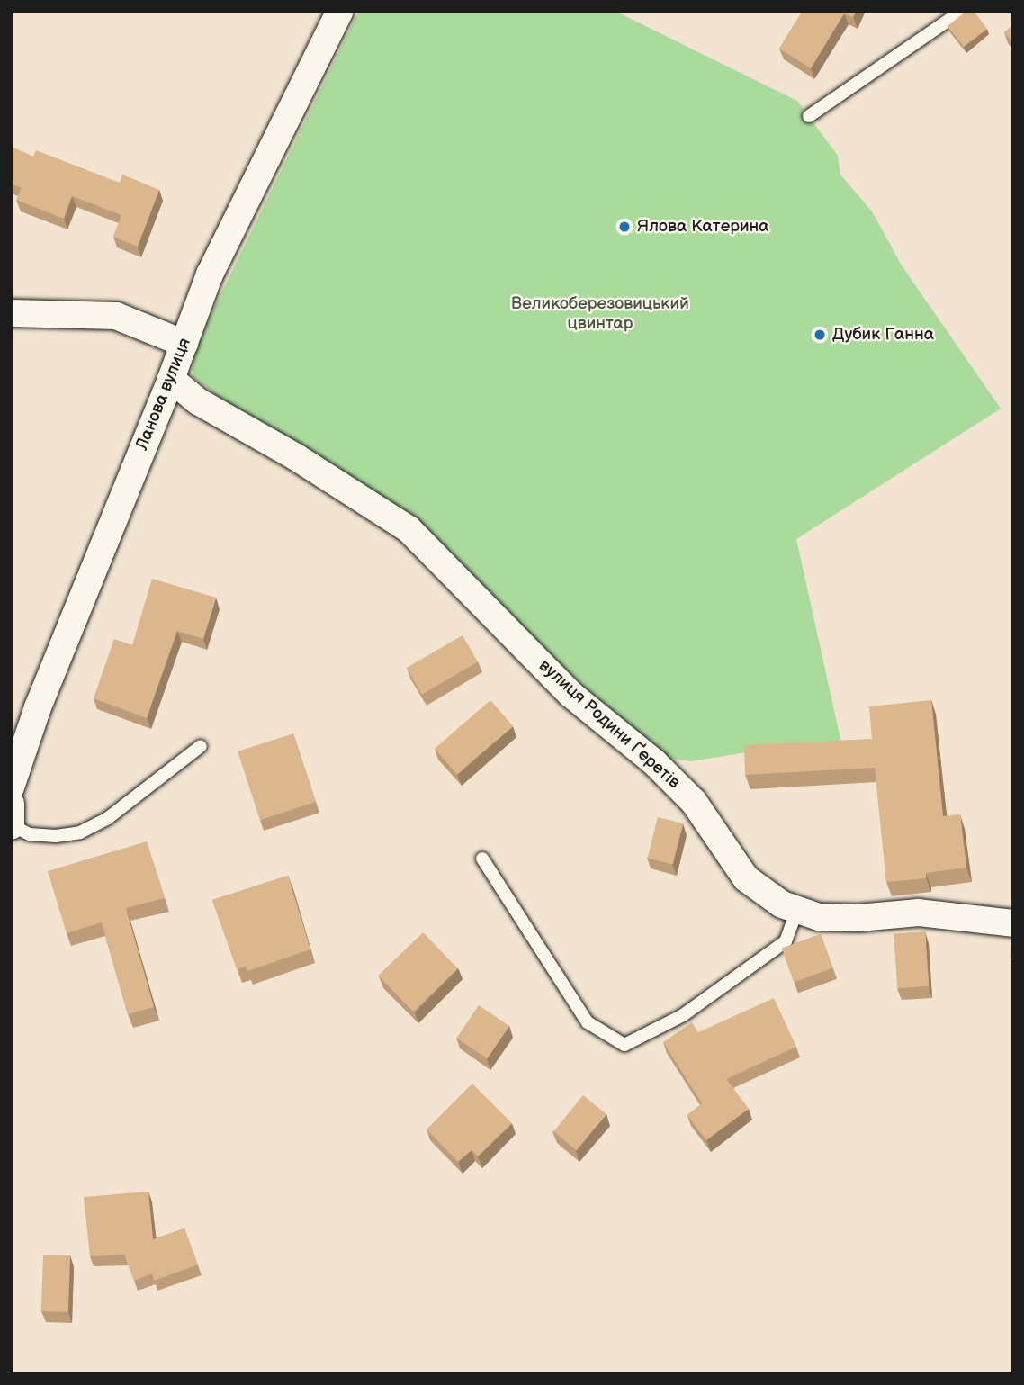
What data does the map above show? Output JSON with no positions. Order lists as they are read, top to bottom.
{
  "streets": {
    "street": ["Ланова вулиця", "вулиця Родини Ґеретів"]
  },
  "crossings": [
    ["Ланова вулиця", "вулиця Родини Ґеретів"]
  ],
  "parks": ["Великоберезовицький цвинтар"],
  "places": ["Ялова Катерина", "Дубик Ганна"]
}
